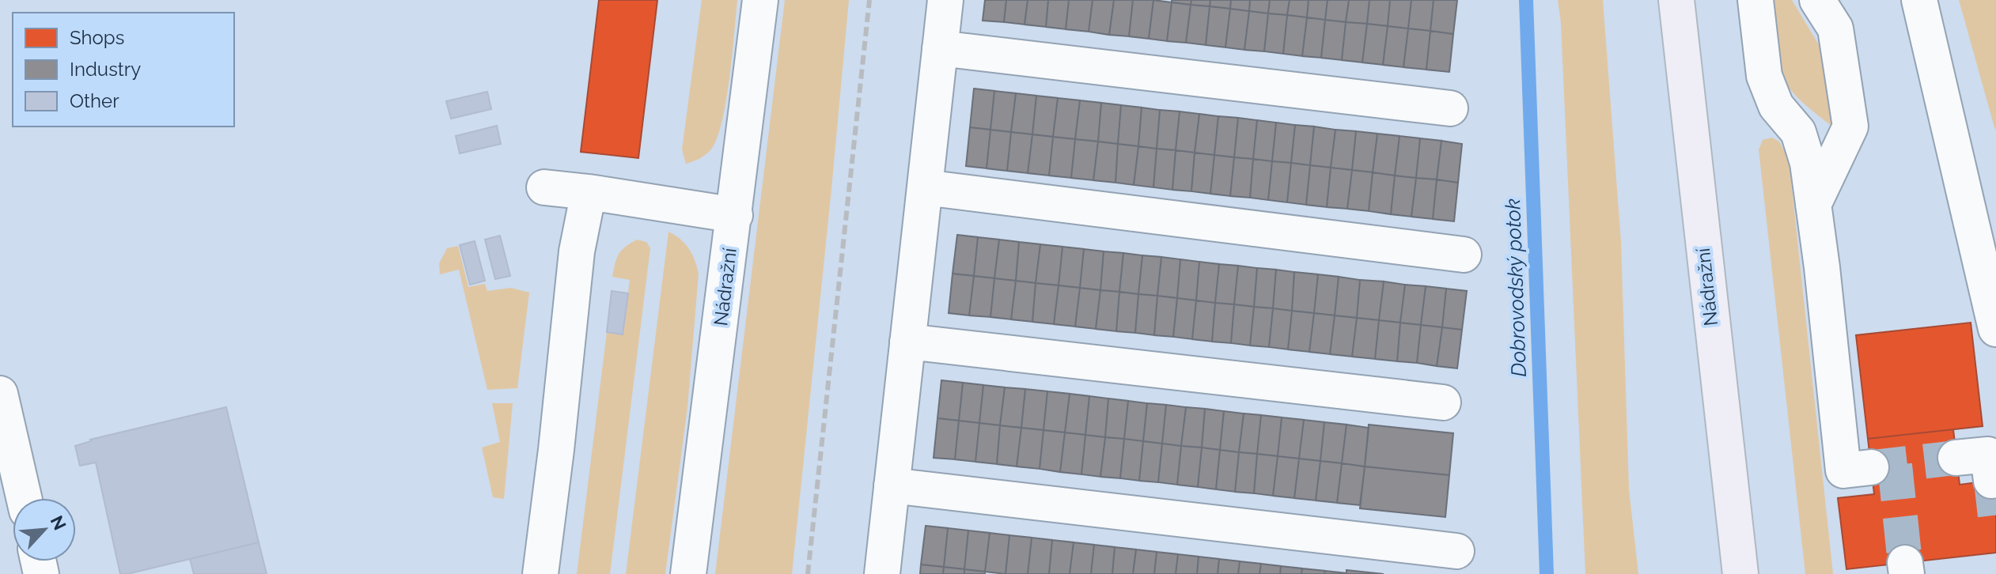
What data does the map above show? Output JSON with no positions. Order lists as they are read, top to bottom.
{
  "streets": {
    "main road": ["Nádražní"]
  },
  "water": ["Dobrovodský potok"],
  "legend": ["Shops", "Industry", "Other"],
  "north": "top right"
}
